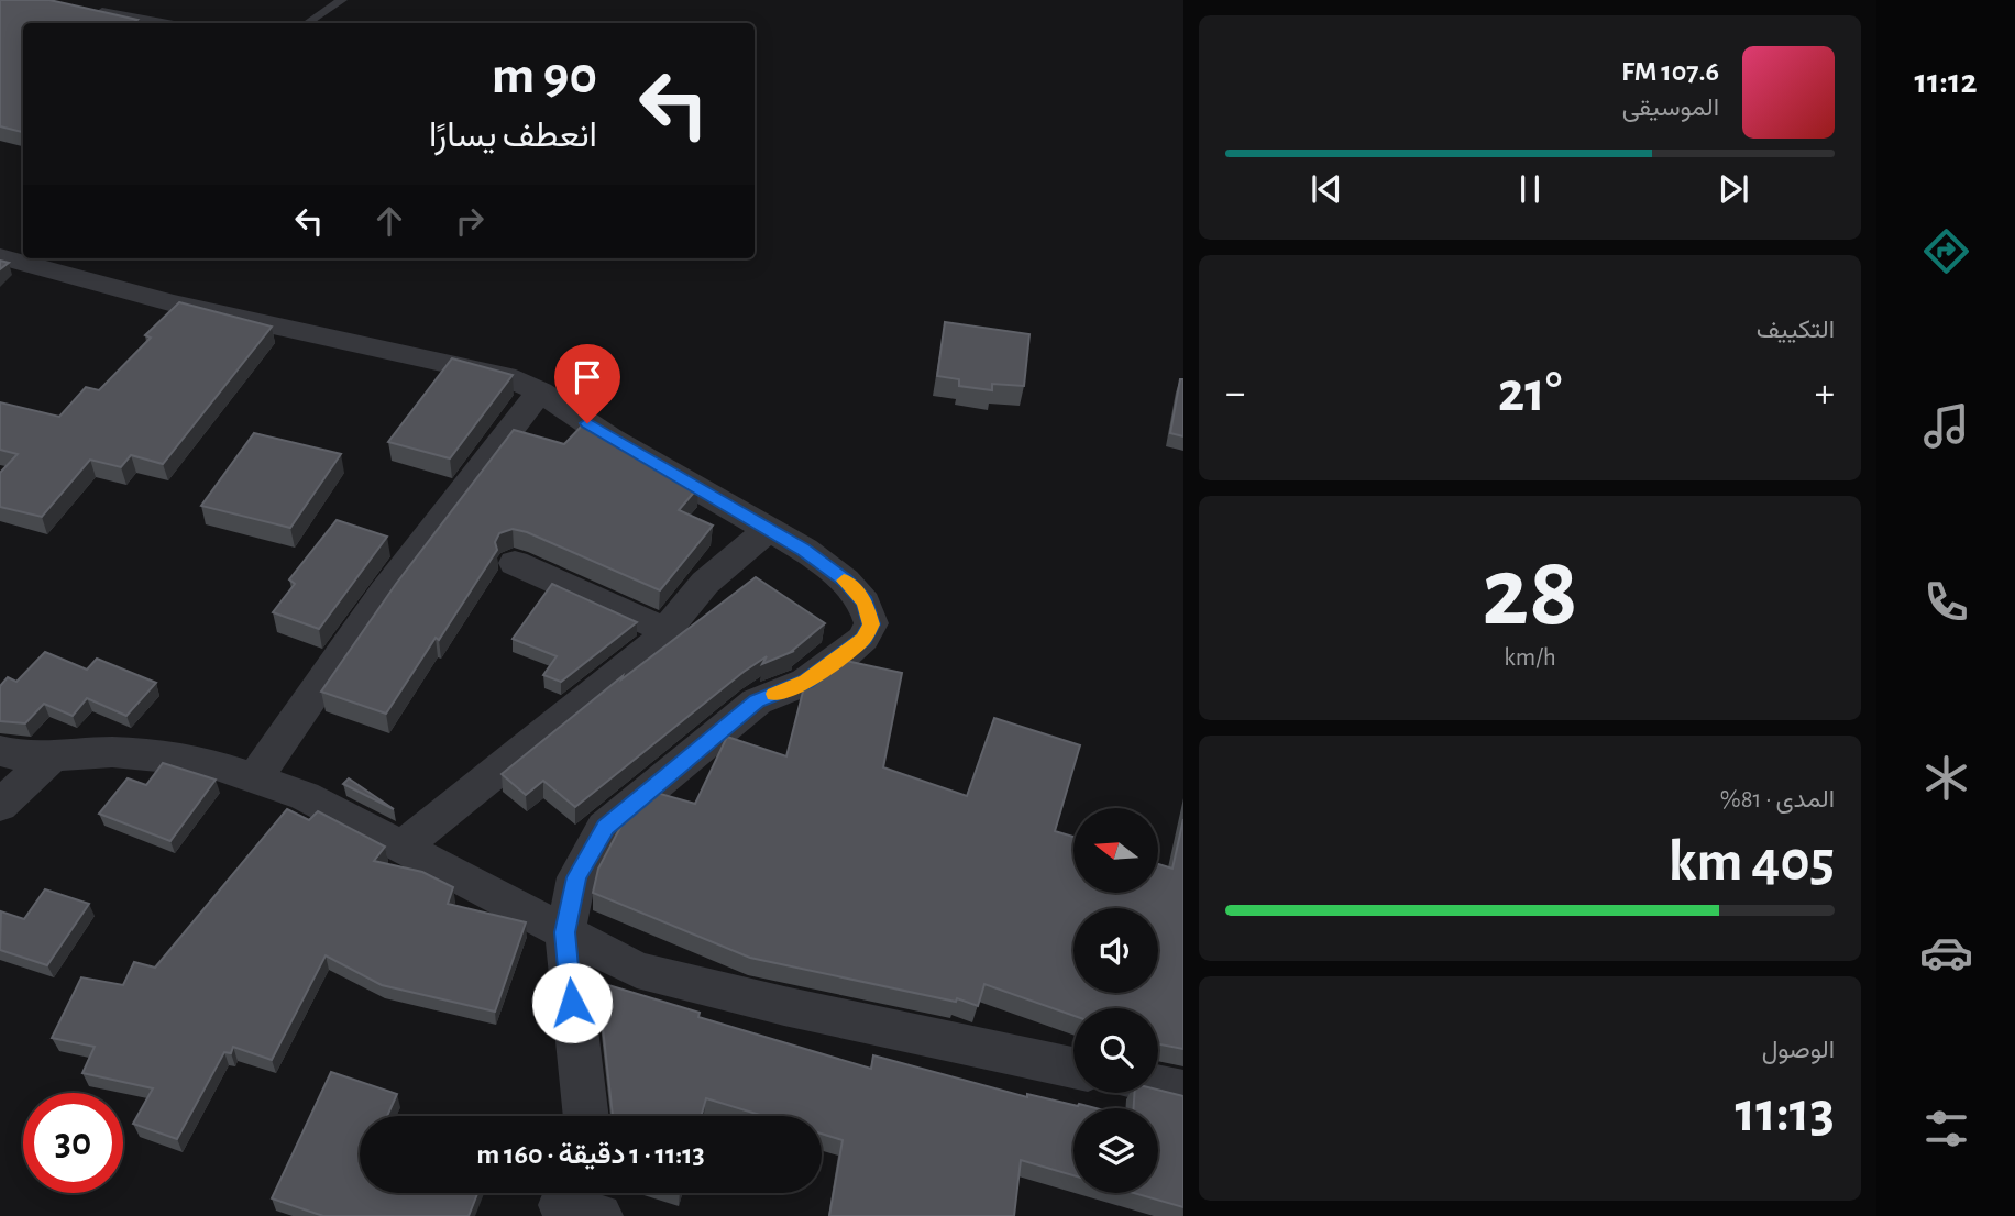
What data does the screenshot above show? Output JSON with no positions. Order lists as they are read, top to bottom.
{
  "north": "left",
  "page": {
    "tabs": "11:12",
    "turn": ["90 m", "انعطف يسارًا"],
    "song": ["107.6 FM", "الموسيقى"],
    "tile": [
      "التكييف",
      ["28", "km/h"],
      ["المدى · 81%", "405 km"],
      ["الوصول", "11:13"]
    ],
    "heat": ["−", "21°", "+"],
    "limit": "30",
    "trip": "11:13 · 1 دقيقة · 160 m"
  }
}
